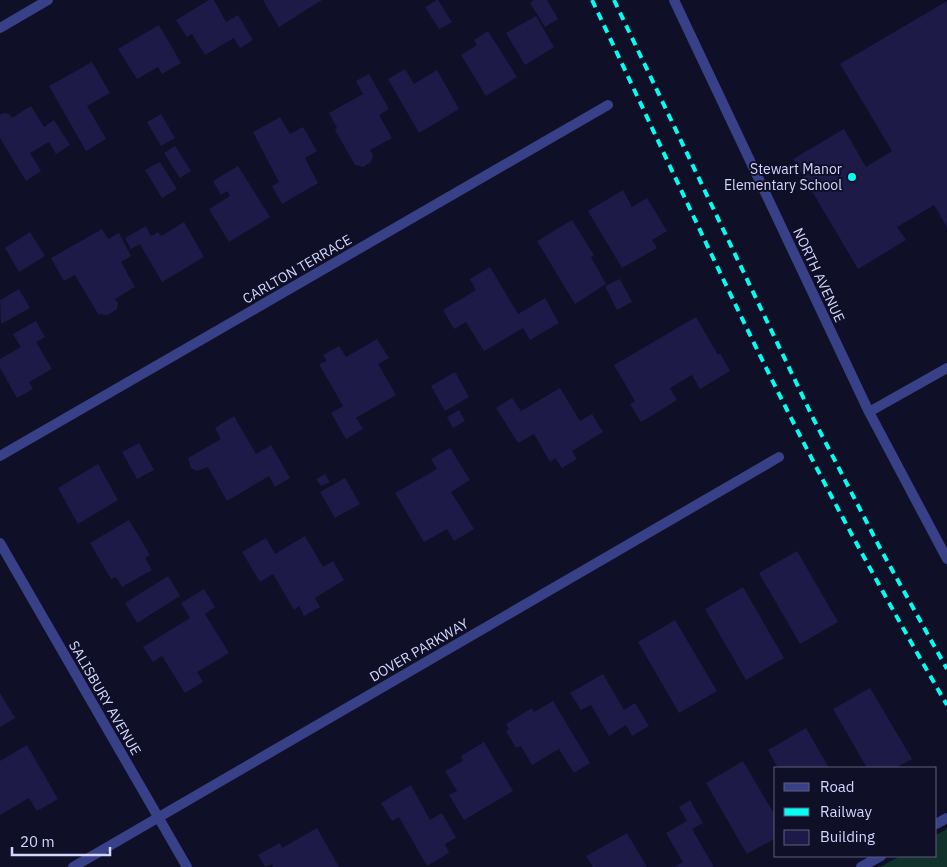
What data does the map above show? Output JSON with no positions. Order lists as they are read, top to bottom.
{
  "streets": {
    "street": [
      "CARLTON TERRACE",
      "NORTH AVENUE",
      "DOVER PARKWAY",
      "SALISBURY AVENUE"
    ]
  },
  "crossings": [
    ["DOVER PARKWAY", "SALISBURY AVENUE"]
  ],
  "places": ["Stewart Manor Elementary School"],
  "legend": ["Road", "Railway", "Building"],
  "scale_bar": "20 m"
}
